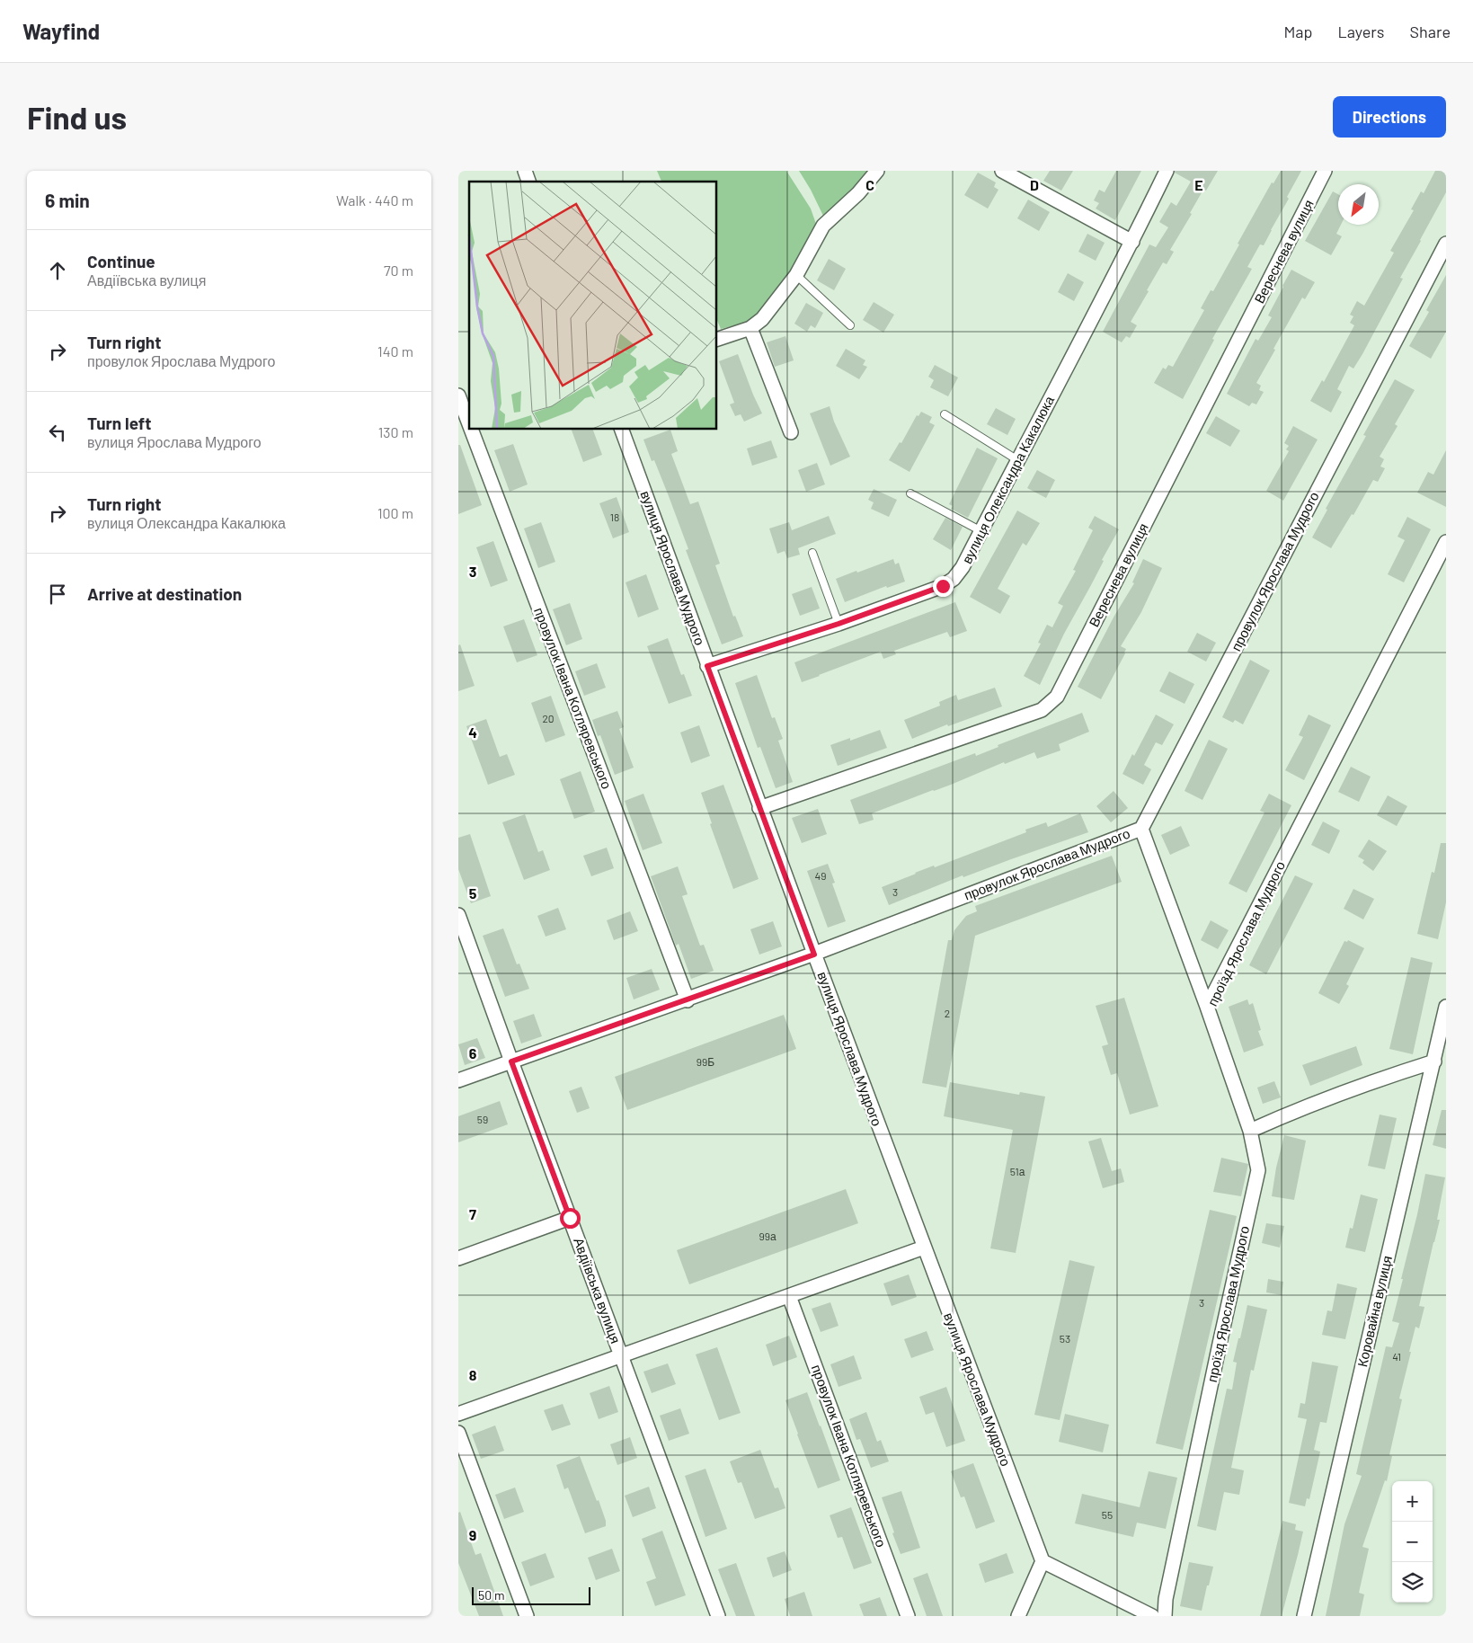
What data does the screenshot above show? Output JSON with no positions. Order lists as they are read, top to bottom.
{
  "streets": {
    "street": [
      "Вереснева вулиця",
      "вулиця Олександра Какалюка",
      "вулиця Ярослава Мудрого",
      "провулок Ярослава Мудрого",
      "провулок Івана Котляревського",
      "проїзд Ярослава Мудрого",
      "Авдіївська вулиця",
      "Коровайна вулиця"
    ]
  },
  "crossings": [
    ["Вереснева вулиця", "вулиця Ярослава Мудрого"],
    ["вулиця Олександра Какалюка", "вулиця Ярослава Мудрого"],
    ["вулиця Ярослава Мудрого", "провулок Ярослава Мудрого"],
    ["провулок Ярослава Мудрого", "провулок Івана Котляревського"],
    ["провулок Ярослава Мудрого", "Авдіївська вулиця"]
  ],
  "house_numbers": [
    "18",
    "20",
    "49",
    "3",
    "2",
    "99Б",
    "59",
    "51а",
    "99а",
    "3",
    "53",
    "41",
    "55"
  ],
  "scale_bar": "50 m",
  "north": "bottom left",
  "page": {
    "header": "Wayfind",
    "nav": ["Map", "Layers", "Share"],
    "buttons": "Directions",
    "title": "Find us",
    "heading": ["6 min", "Walk · 440 m"],
    "list": [
      ["Continue", "Авдіївська вулиця", "70 m"],
      ["Turn right", "провулок Ярослава Мудрого", "140 m"],
      ["Turn left", "вулиця Ярослава Мудрого", "130 m"],
      ["Turn right", "вулиця Олександра Какалюка", "100 m"],
      "Arrive at destination"
    ],
    "map_buttons": ["+", "−"],
    "scale": "50 m"
  },
  "grid": {
    "columns": ["C", "D", "E"],
    "rows": [
      "3",
      "4",
      "5",
      "6",
      "7",
      "8",
      "9"
    ]
  }
}
